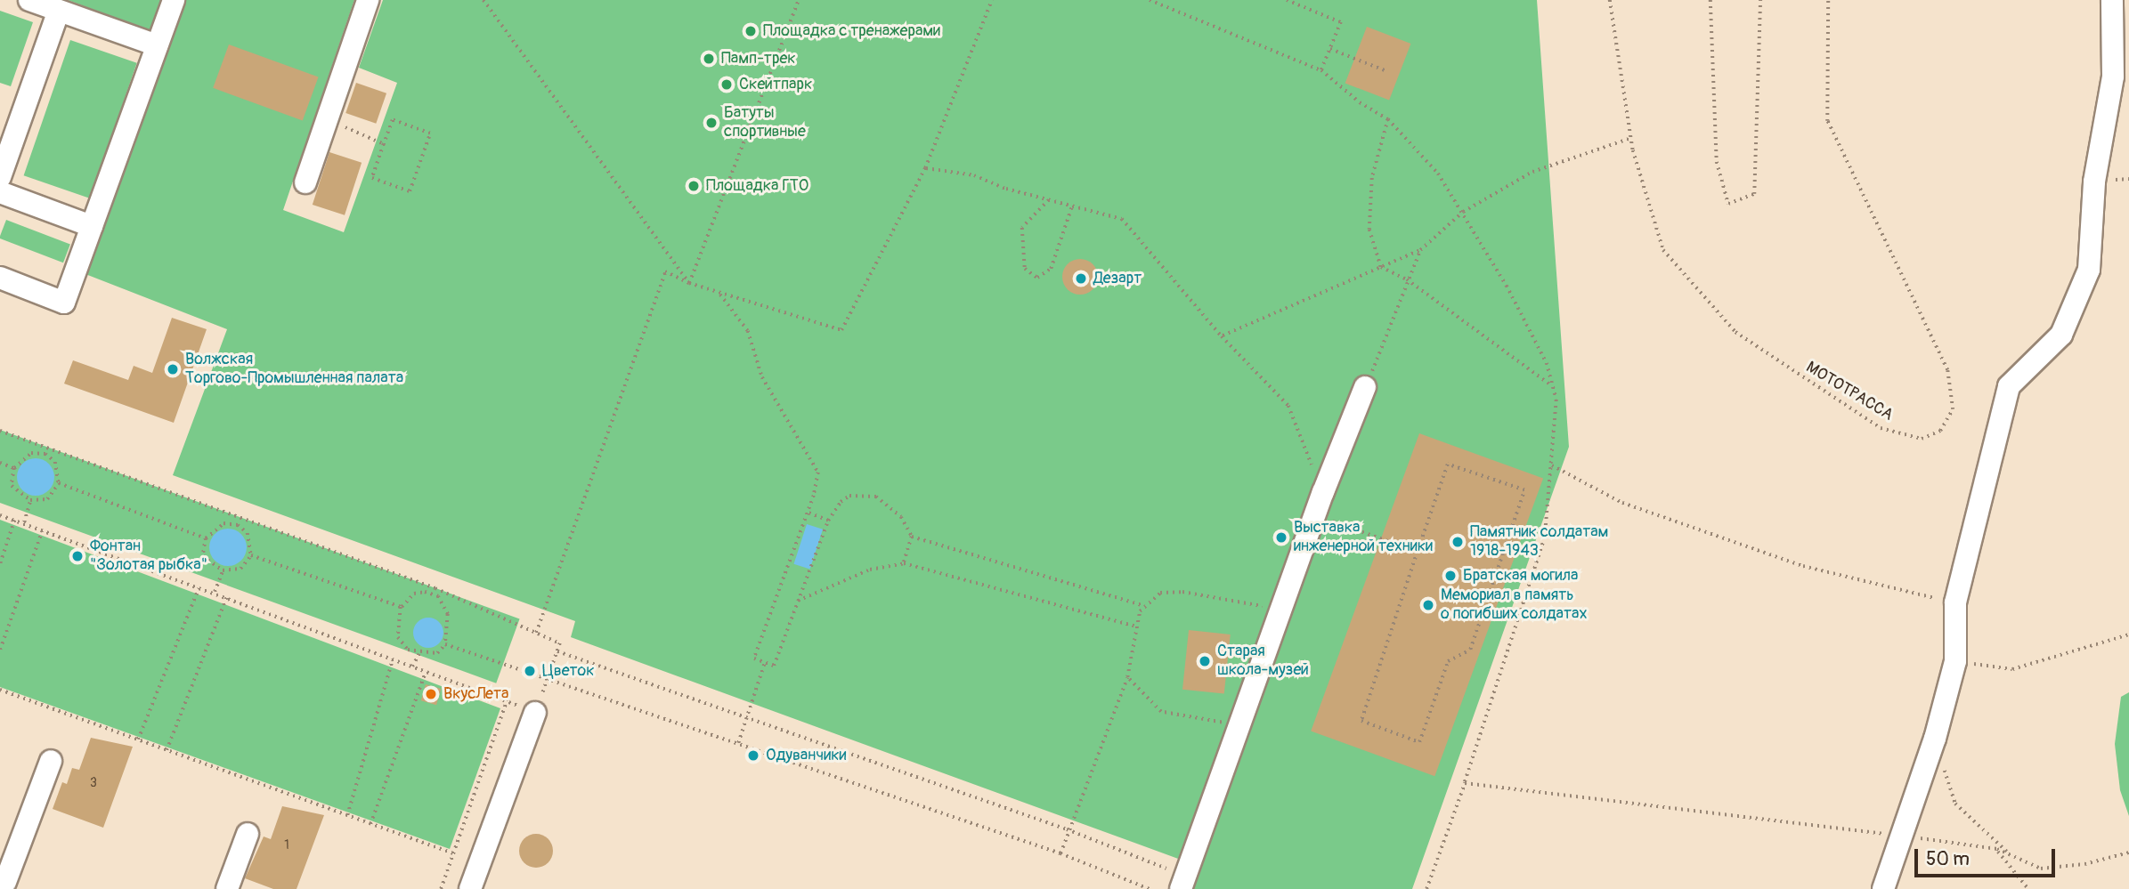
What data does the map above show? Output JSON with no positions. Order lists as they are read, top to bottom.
{
  "streets": {
    "path": ["МОТОТРАССА"]
  },
  "places": [
    "Площадка с тренажерами",
    "Памп-трек",
    "Скейтпарк",
    "Батуты спортивные",
    "Площадка ГТО",
    "Дезарт",
    "Волжская Торгово-Промышленная палата",
    "Выставка инженерной техники",
    "Памятник солдатам 1918-1943",
    "Фонтан \"Золотая рыбка\"",
    "Братская могила",
    "Мемориал в память о погибших солдатах",
    "Старая школа-музей",
    "Цветок",
    "ВкусЛета",
    "Одуванчики"
  ],
  "house_numbers": ["3", "1"],
  "scale_bar": "50 m"
}
